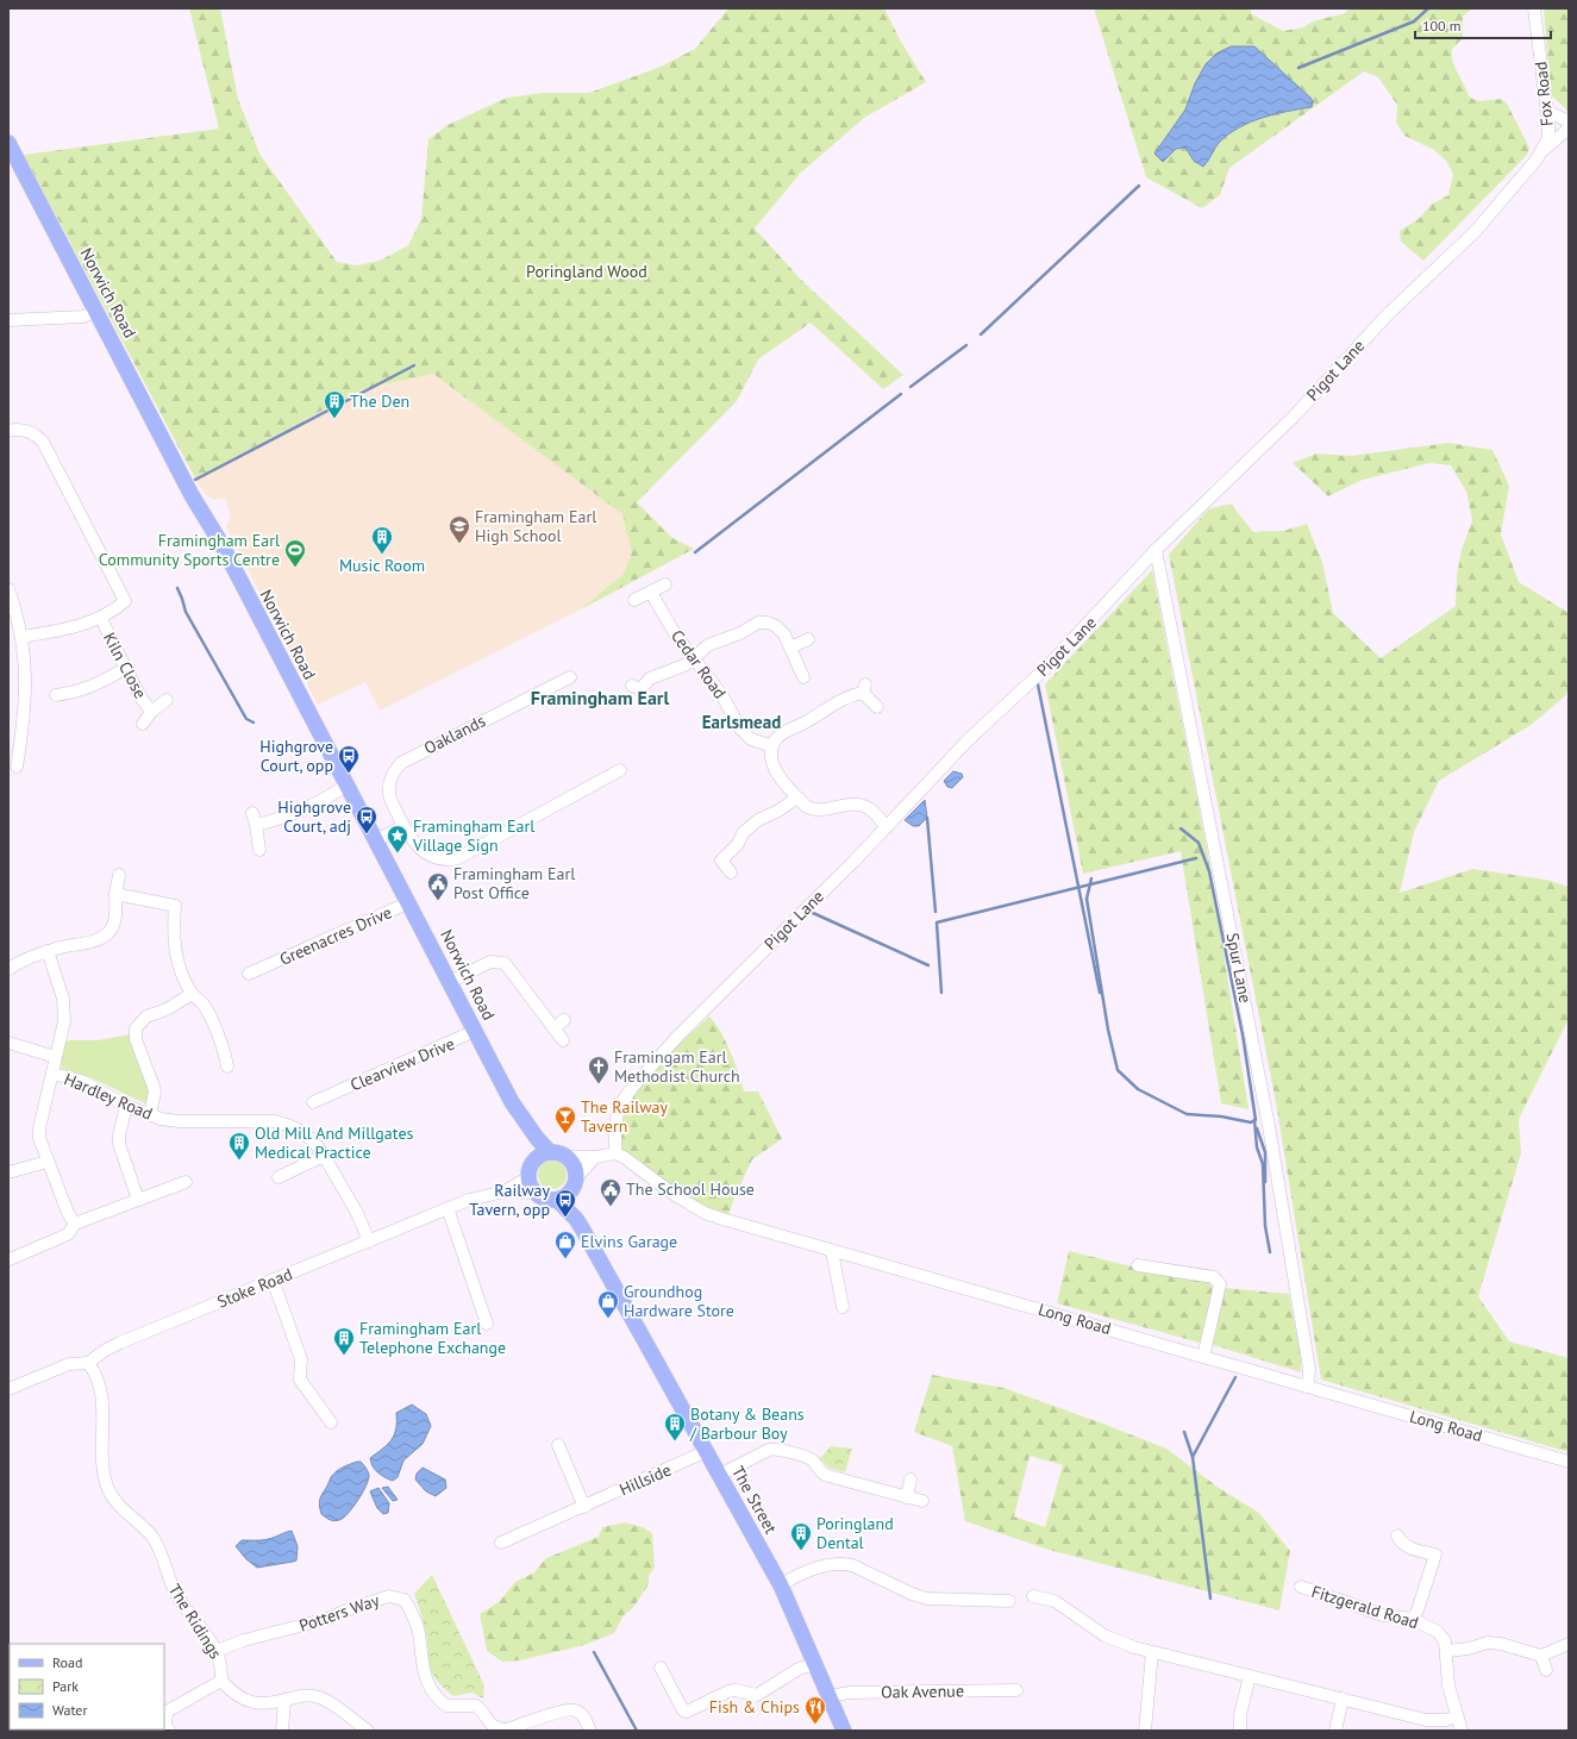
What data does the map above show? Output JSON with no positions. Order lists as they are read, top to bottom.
{
  "streets": {
    "main road": ["Norwich Road", "The Street"],
    "street": [
      "Fox Road",
      "Pigot Lane",
      "Cedar Road",
      "Kiln Close",
      "Oaklands",
      "Greenacres Drive",
      "Spur Lane",
      "Clearview Drive",
      "Hardley Road",
      "Stoke Road",
      "Long Road",
      "Hillside",
      "Fitzgerald Road",
      "Potters Way",
      "The Ridings",
      "Oak Avenue"
    ]
  },
  "crossings": [
    ["Fox Road", "Pigot Lane"],
    ["Norwich Road", "Greenacres Drive"],
    ["Norwich Road", "Clearview Drive"],
    ["Norwich Road", "Stoke Road"],
    ["Norwich Road", "The Street"],
    ["Pigot Lane", "Spur Lane"],
    ["Pigot Lane", "Long Road"],
    ["Spur Lane", "Long Road"],
    ["Hardley Road", "Stoke Road"],
    ["Stoke Road", "The Street"],
    ["Stoke Road", "The Ridings"],
    ["Hillside", "The Street"],
    ["The Street", "Oak Avenue"],
    ["Potters Way", "The Ridings"]
  ],
  "districts": ["Framingham Earl", "Earlsmead"],
  "parks": ["Poringland Wood"],
  "places": {
    "building": [
      "The Den",
      "Music Room",
      "Old Mill And Millgates Medical Practice",
      "Framingham Earl Telephone Exchange",
      "Botany & Beans / Barbour Boy",
      "Poringland Dental"
    ],
    "school or university": ["Framingham Earl High School"],
    "sports": ["Framingham Earl Community Sports Centre"],
    "bus stop": ["Highgrove Court, opp", "Highgrove Court, adj", "Railway Tavern, opp"],
    "place": ["Framingham Earl Village Sign"],
    "public building": ["Framingham Earl Post Office", "The School House"],
    "church": ["Framingam Earl Methodist Church"],
    "bar": ["The Railway Tavern"],
    "shop": ["Elvins Garage", "Groundhog Hardware Store"],
    "restaurant": ["Fish & Chips"]
  },
  "legend": ["Road", "Park", "Water"],
  "scale_bar": "100 m"
}
